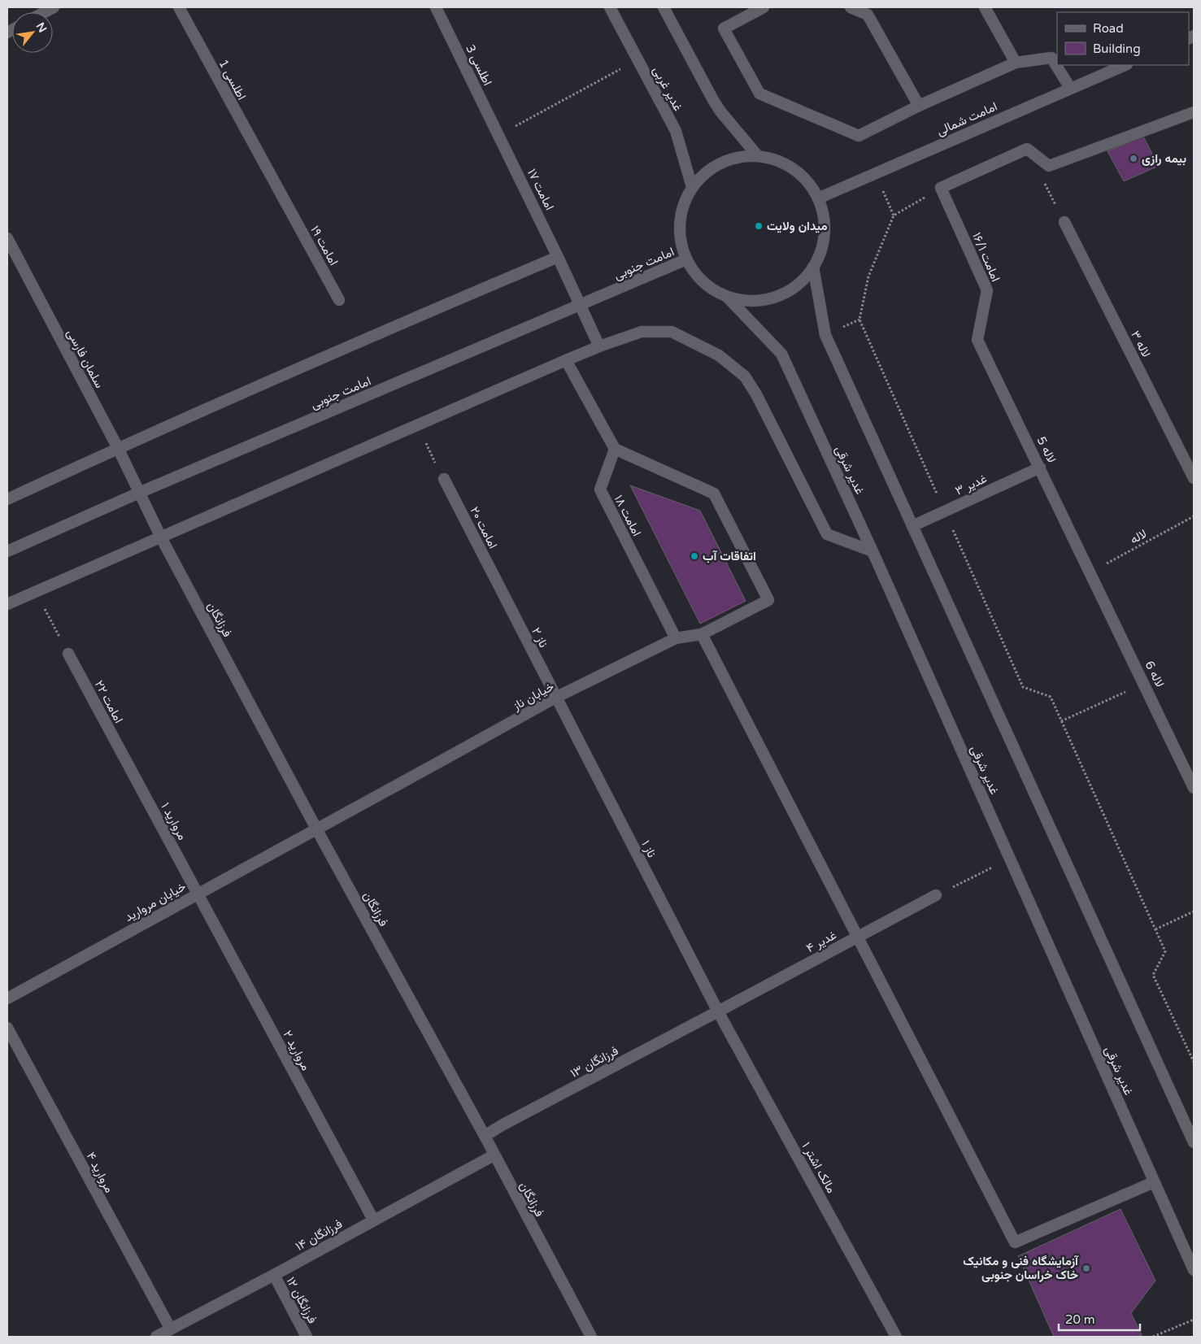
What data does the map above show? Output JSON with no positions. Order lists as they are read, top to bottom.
{
  "streets": {
    "street": [
      "اطلسی 3",
      "اطلسی 1",
      "غدیر غربی",
      "امامت شمالی",
      "امامت ۱۷",
      "امامت ۱۹",
      "امامت ۱۶/۱",
      "امامت جنوبی",
      "لاله ۳",
      "سلمان فارسی",
      "لاله 5",
      "غدیر شرقی",
      "غدیر ۳",
      "امامت ۱۸",
      "امامت ۲۰",
      "فرزانگان",
      "ناز ۲",
      "لاله 6",
      "خیابان ناز",
      "امامت ۲۲",
      "مروارید ۱",
      "ناز ۱",
      "خیابان مروارید",
      "غدیر ۴",
      "مروارید ۲",
      "فرزانگان ۱۳",
      "مالک اشتر ۱",
      "مروارید ۴",
      "فرزانگان ۱۴",
      "فرزانگان ۱۲"
    ],
    "path": ["لاله"]
  },
  "crossings": [
    ["اطلسی 3", "امامت ۱۷"],
    ["اطلسی 1", "امامت ۱۹"],
    ["غدیر غربی", "امامت شمالی"],
    ["غدیر غربی", "امامت جنوبی"],
    ["غدیر غربی", "غدیر شرقی"],
    ["امامت شمالی", "امامت جنوبی"],
    ["امامت شمالی", "غدیر شرقی"],
    ["امامت ۱۷", "امامت جنوبی"],
    ["امامت ۱۶/۱", "لاله 5"],
    ["امامت جنوبی", "سلمان فارسی"],
    ["امامت جنوبی", "غدیر شرقی"],
    ["امامت جنوبی", "فرزانگان"],
    ["سلمان فارسی", "فرزانگان"],
    ["لاله 5", "غدیر ۳"],
    ["لاله 5", "لاله"],
    ["لاله 5", "لاله 6"],
    ["امامت ۱۸", "خیابان ناز"],
    ["امامت ۲۰", "ناز ۲"],
    ["لاله", "لاله 6"],
    ["فرزانگان", "خیابان ناز"],
    ["فرزانگان", "خیابان مروارید"],
    ["فرزانگان", "فرزانگان ۱۳"],
    ["فرزانگان", "فرزانگان ۱۴"],
    ["ناز ۲", "خیابان ناز"],
    ["ناز ۲", "ناز ۱"],
    ["خیابان ناز", "ناز ۱"],
    ["خیابان ناز", "خیابان مروارید"],
    ["امامت ۲۲", "مروارید ۱"],
    ["مروارید ۱", "خیابان مروارید"],
    ["مروارید ۱", "مروارید ۲"],
    ["ناز ۱", "غدیر ۴"],
    ["ناز ۱", "فرزانگان ۱۳"],
    ["ناز ۱", "مالک اشتر ۱"],
    ["خیابان مروارید", "مروارید ۲"],
    ["غدیر ۴", "فرزانگان ۱۳"],
    ["غدیر ۴", "مالک اشتر ۱"],
    ["مروارید ۲", "فرزانگان ۱۴"],
    ["فرزانگان ۱۳", "مالک اشتر ۱"],
    ["مروارید ۴", "فرزانگان ۱۴"],
    ["فرزانگان ۱۴", "فرزانگان ۱۲"]
  ],
  "places": [
    "بیمه رازی",
    "میدان ولایت",
    "اتفاقات آب",
    "آزمایشگاه فنی و مکانیک خاک خراسان جنوبی"
  ],
  "legend": ["Road", "Building"],
  "scale_bar": "20 m",
  "north": "top right"
}
